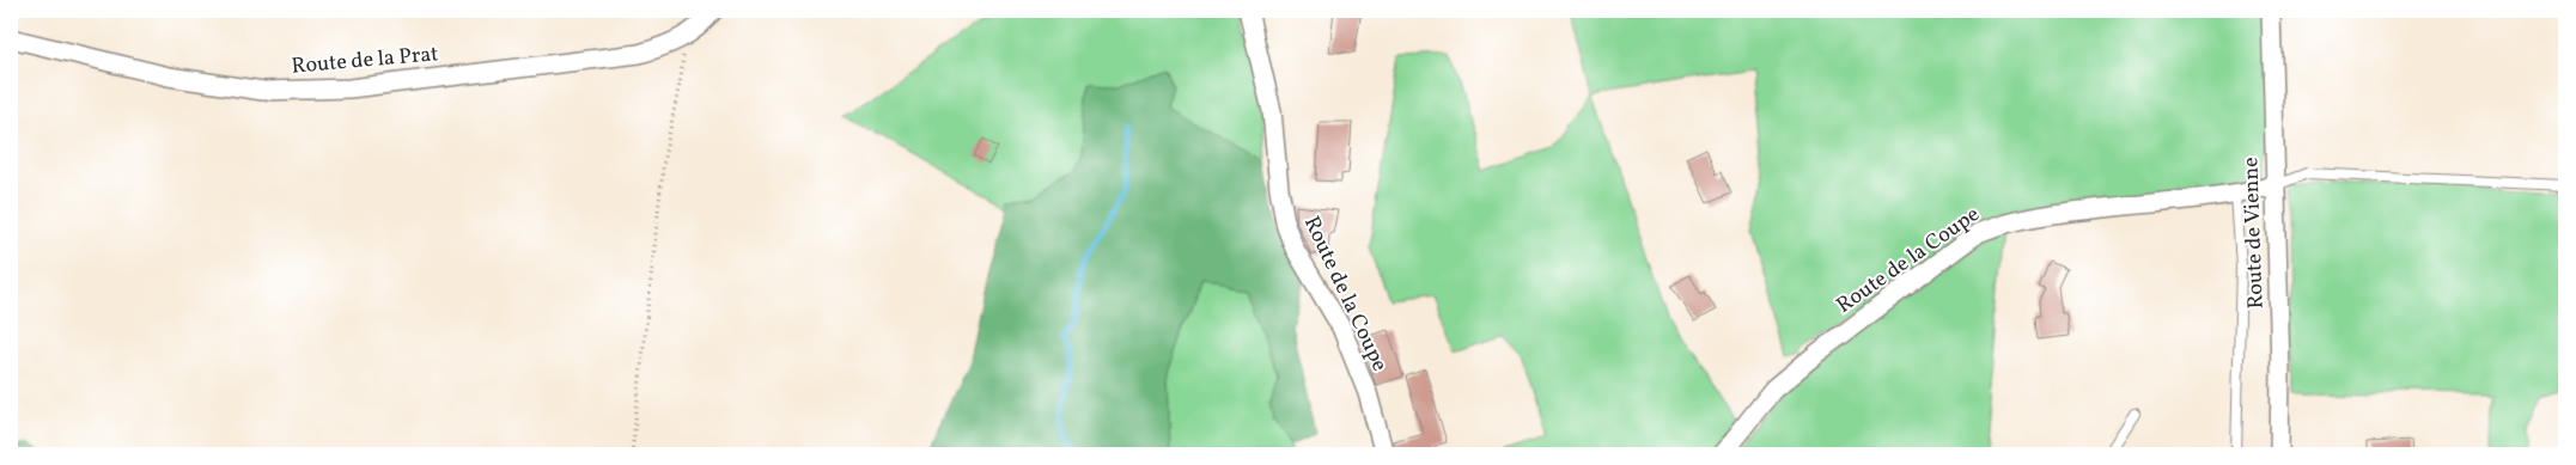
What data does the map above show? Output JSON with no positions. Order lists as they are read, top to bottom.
{
  "streets": {
    "street": ["Route de la Prat", "Route de Vienne", "Route de la Coupe"]
  },
  "crossings": [
    ["Route de Vienne", "Route de la Coupe"]
  ]
}
